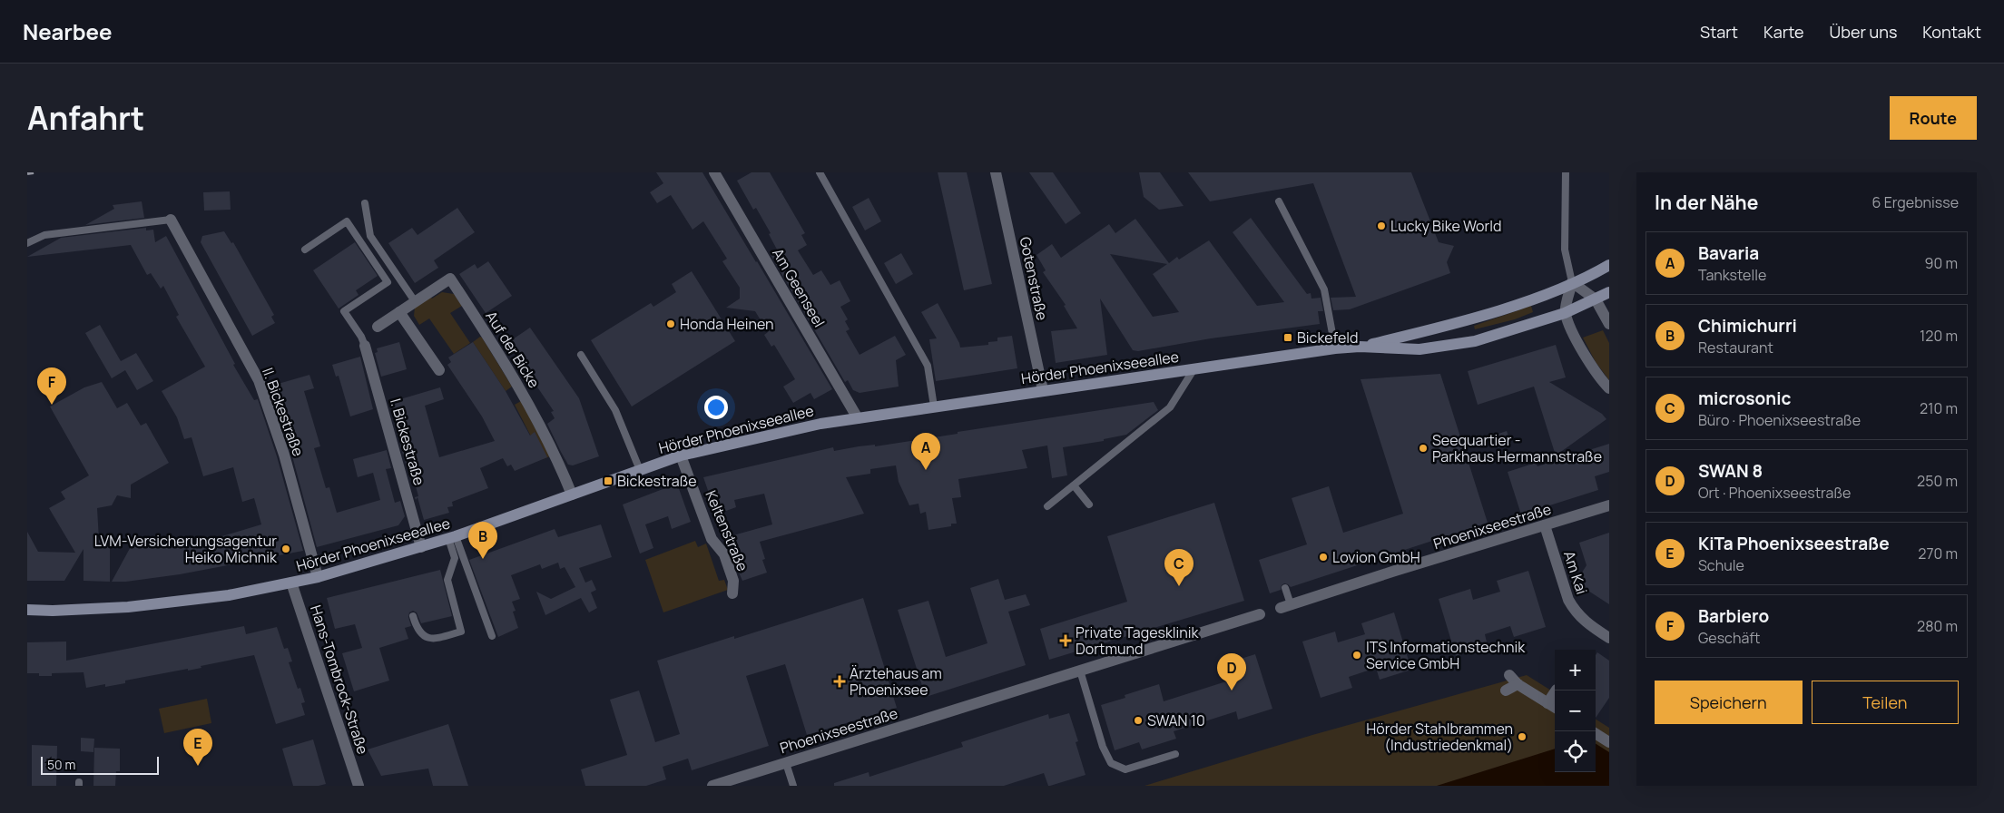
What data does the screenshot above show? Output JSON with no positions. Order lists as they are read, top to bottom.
{
  "streets": {
    "main road": ["Hörder Phoenixseeallee"],
    "street": [
      "Gotenstraße",
      "Am Geenseel",
      "Auf der Bicke",
      "II. Bickestraße",
      "I. Bickestraße",
      "Phoenixseestraße",
      "Keltenstraße",
      "Am Kai",
      "Hans-Tombrock-Straße"
    ]
  },
  "crossings": [
    ["Gotenstraße", "Hörder Phoenixseeallee"],
    ["Am Geenseel", "Hörder Phoenixseeallee"],
    ["Auf der Bicke", "Hörder Phoenixseeallee"],
    ["Hörder Phoenixseeallee", "II. Bickestraße"],
    ["Hörder Phoenixseeallee", "I. Bickestraße"],
    ["Hörder Phoenixseeallee", "Keltenstraße"],
    ["Hörder Phoenixseeallee", "Hans-Tombrock-Straße"],
    ["Phoenixseestraße", "Am Kai"]
  ],
  "places": {
    "other": [
      "Lucky Bike World",
      "Honda Heinen",
      "Seequartier - Parkhaus Hermannstraße",
      "LVM-Versicherungsagentur Heiko Michnik",
      "Lovion GmbH",
      "ITS Informationstechnik Service GmbH",
      "SWAN 10",
      "Hörder Stahlbrammen (Industriedenkmal)"
    ],
    "transit": ["Bickefeld", "Bickestraße"],
    "health": ["Private Tagesklinik Dortmund", "Ärztehaus am Phoenixsee"]
  },
  "scale_bar": "50 m",
  "page": {
    "header": "Nearbee",
    "nav": [
      "Start",
      "Karte",
      "Über uns",
      "Kontakt"
    ],
    "title": "Anfahrt",
    "buttons": [
      "Route",
      ["Speichern", "Teilen"]
    ],
    "heading": ["In der Nähe", "6 Ergebnisse"],
    "list": [
      {
        "mark": "A",
        "name": "Bavaria",
        "note": "Tankstelle",
        "value": "90 m"
      },
      {
        "mark": "B",
        "name": "Chimichurri",
        "note": "Restaurant",
        "value": "120 m"
      },
      {
        "mark": "C",
        "name": "microsonic",
        "note": "Büro · Phoenixseestraße",
        "value": "210 m"
      },
      {
        "mark": "D",
        "name": "SWAN 8",
        "note": "Ort · Phoenixseestraße",
        "value": "250 m"
      },
      {
        "mark": "E",
        "name": "KiTa Phoenixseestraße",
        "note": "Schule",
        "value": "270 m"
      },
      {
        "mark": "F",
        "name": "Barbiero",
        "note": "Geschäft",
        "value": "280 m"
      }
    ],
    "pins": [
      "F",
      "A",
      "B",
      "C",
      "D",
      "E"
    ],
    "map_buttons": ["+", "−"],
    "scale": "50 m"
  }
}
